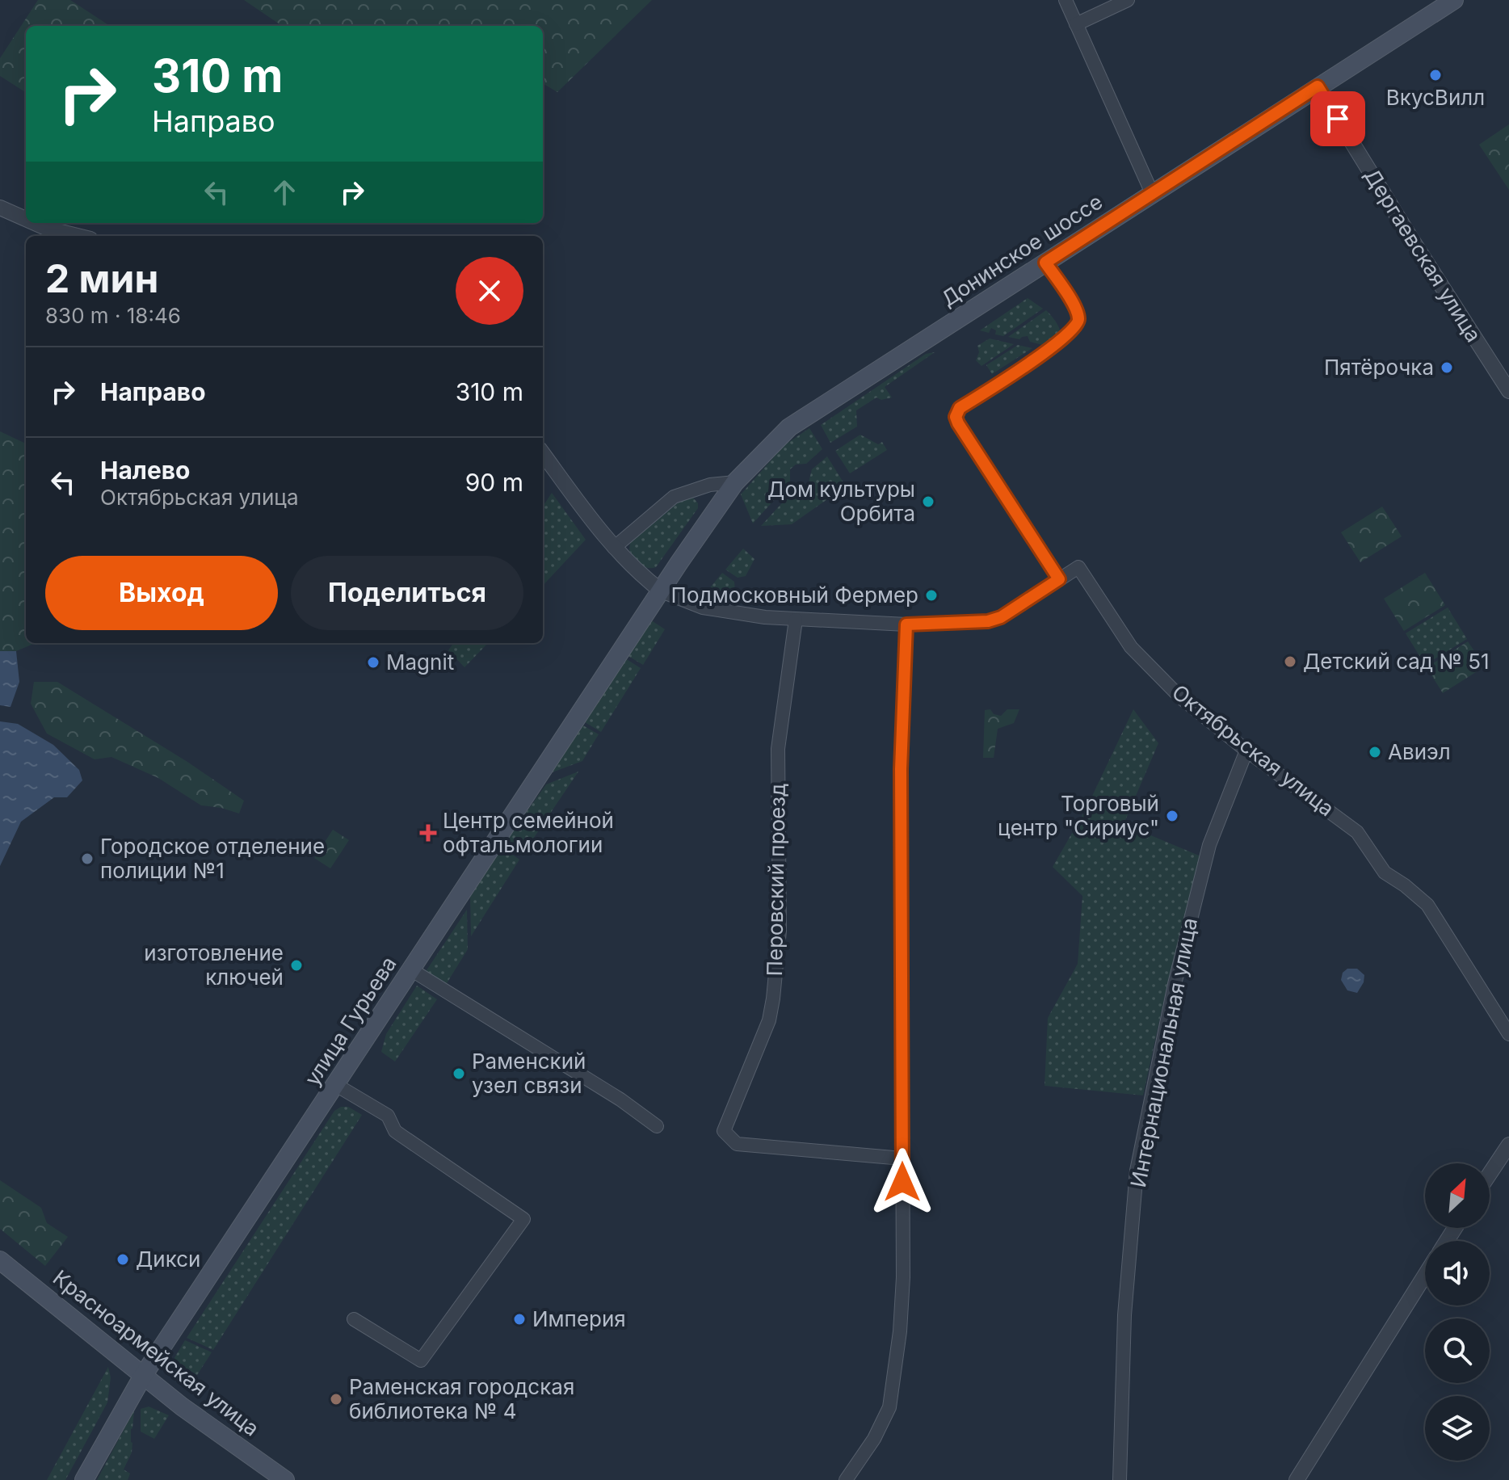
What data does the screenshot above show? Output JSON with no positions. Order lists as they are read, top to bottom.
{
  "streets": {
    "main road": ["Донинское шоссе", "улица Гурьева", "Красноармейская улица"],
    "street": [
      "Дергаевская улица",
      "Октябрьская улица",
      "Перовский проезд",
      "Интернациональная улица"
    ]
  },
  "crossings": [
    ["Донинское шоссе", "Дергаевская улица"],
    ["Донинское шоссе", "улица Гурьева"],
    ["Октябрьская улица", "Интернациональная улица"],
    ["улица Гурьева", "Красноармейская улица"]
  ],
  "places": {
    "other": [
      "ВкусВилл",
      "Пятёрочка",
      "Дом культуры Орбита",
      "Подмосковный Фермер",
      "Детский сад № 51",
      "Magnit",
      "Авиэл",
      "Торговый центр \"Сириус\"",
      "Городское отделение полиции №1",
      "изготовление ключей",
      "Раменский узел связи",
      "Дикси",
      "Империя",
      "Раменская городская библиотека № 4"
    ],
    "health": ["Центр семейной офтальмологии"]
  },
  "north": "top right",
  "page": {
    "turn": ["310 m", "Направо"],
    "heading": ["2 мин", "830 m · 18:46"],
    "list": [
      {
        "name": "Направо",
        "value": "310 m"
      },
      {
        "name": "Налево",
        "note": "Октябрьская улица",
        "value": "90 m"
      }
    ],
    "buttons": ["Выход", "Поделиться"]
  }
}
